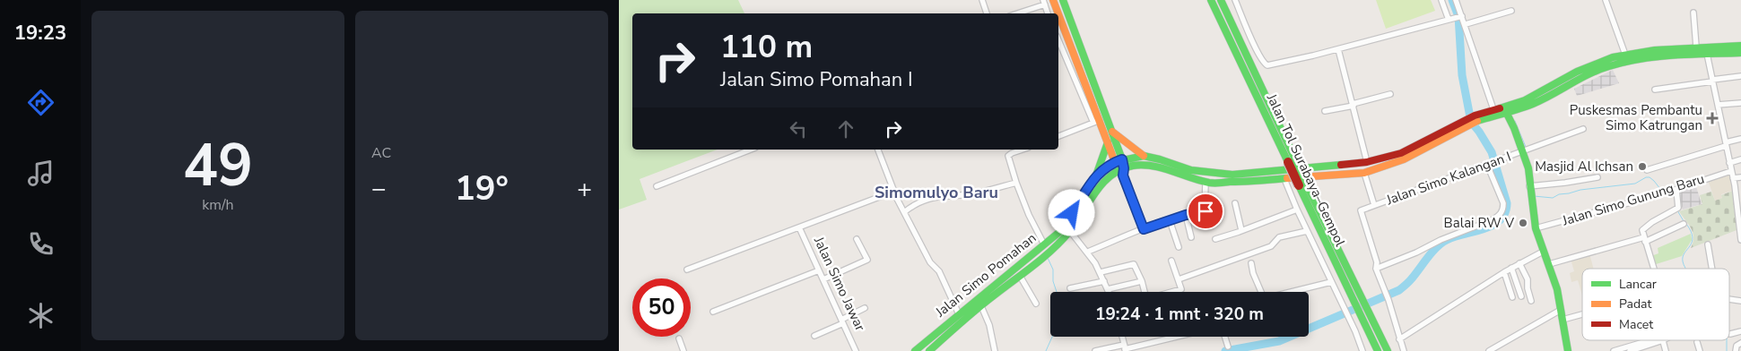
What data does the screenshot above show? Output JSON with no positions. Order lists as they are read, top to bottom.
{
  "streets": {
    "main road": ["Jalan Tol Surabaya–Gempol", "Jalan Simo Pomahan"],
    "street": ["Jalan Simo Kalangan I", "Jalan Simo Gunung Baru", "Jalan Simo Jawar"]
  },
  "districts": ["Simomulyo Baru"],
  "places": {
    "health": ["Puskesmas Pembantu Simo Katrungan"],
    "other": ["Masjid Al Ichsan", "Balai RW V"]
  },
  "legend": ["Lancar", "Padat", "Macet"],
  "page": {
    "tabs": "19:23",
    "tile": [
      ["49", "km/h"],
      "AC"
    ],
    "turn": ["110 m", "Jalan Simo Pomahan I"],
    "heat": ["−", "19°", "+"],
    "limit": "50",
    "trip": "19:24 · 1 mnt · 320 m"
  }
}
